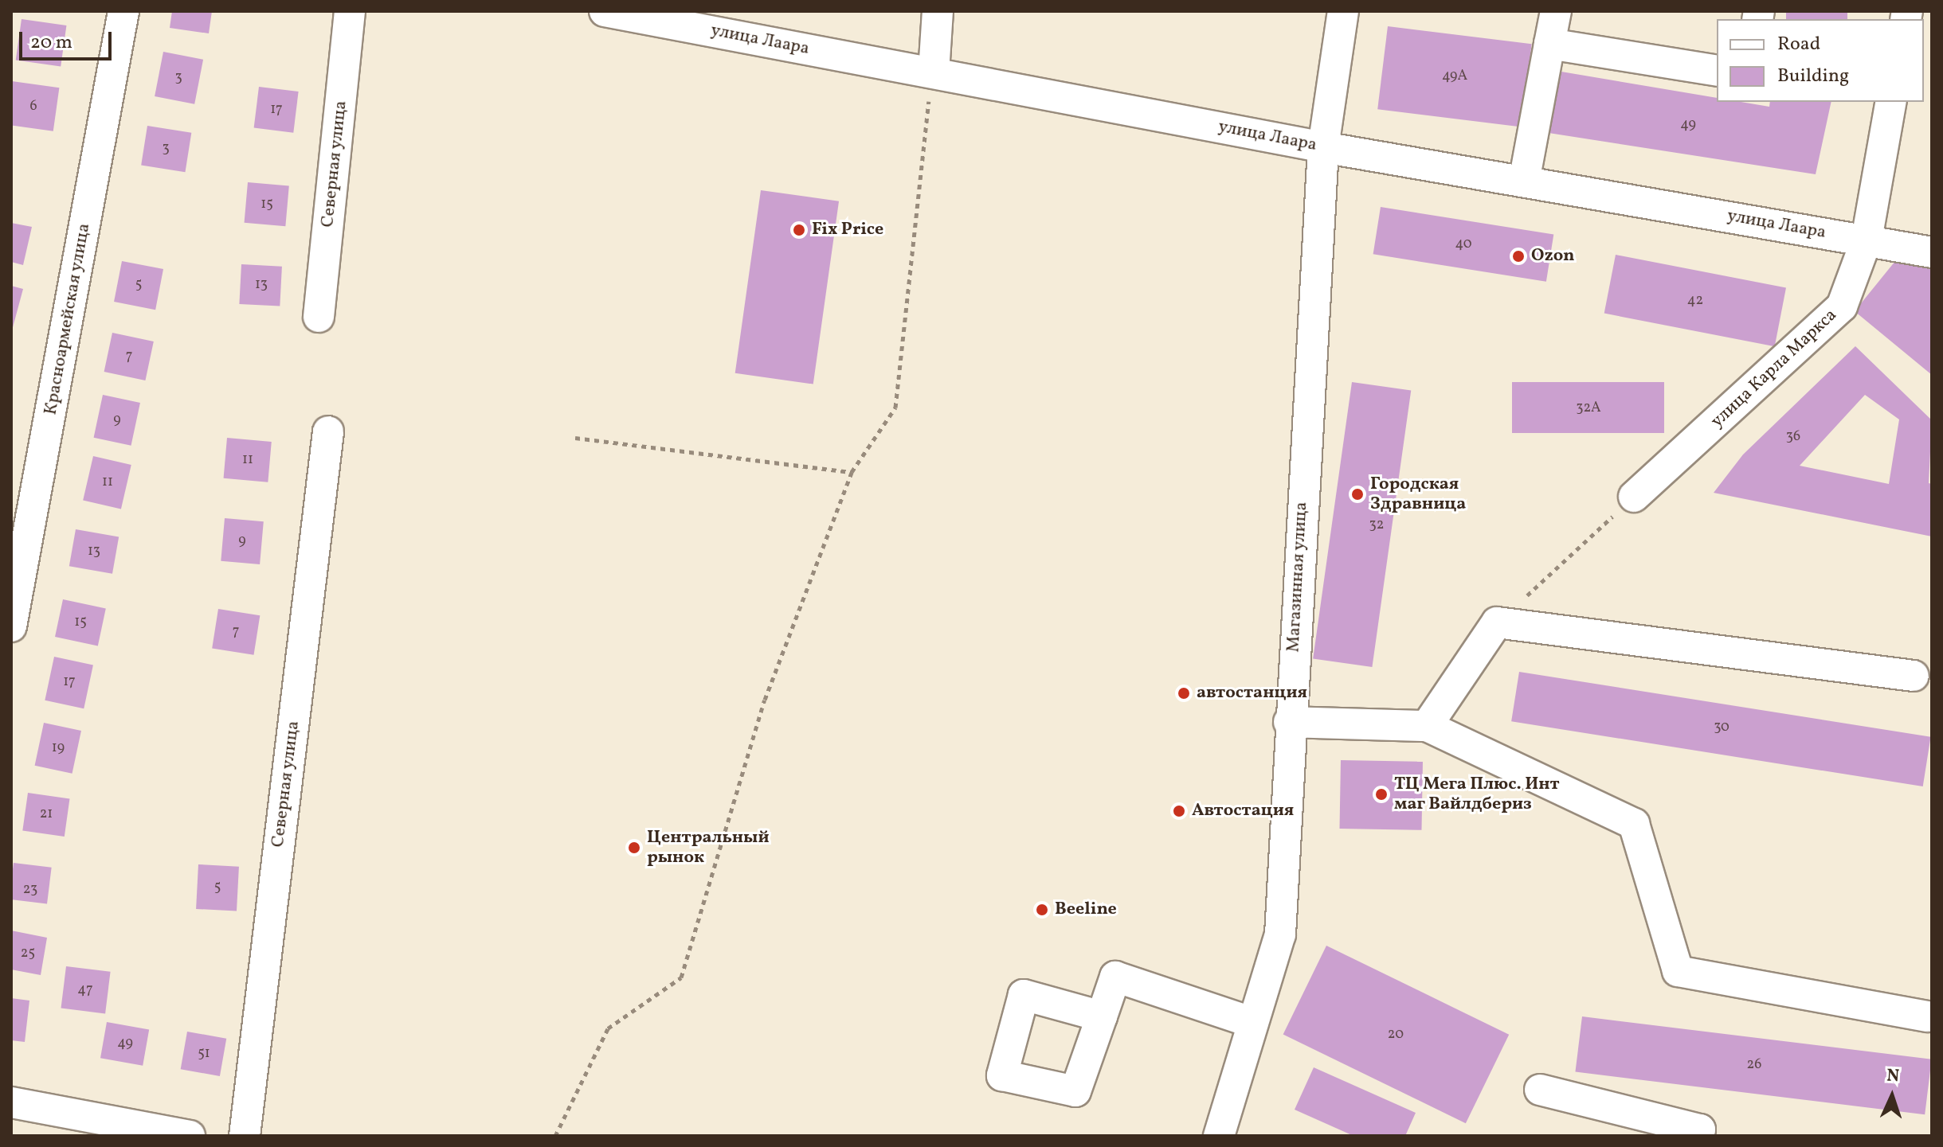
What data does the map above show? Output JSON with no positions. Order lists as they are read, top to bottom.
{
  "streets": {
    "street": [
      "улица Лаара",
      "Северная улица",
      "Красноармейская улица",
      "улица Карла Маркса",
      "Магазинная улица"
    ]
  },
  "crossings": [
    ["улица Лаара", "улица Карла Маркса"],
    ["улица Лаара", "Магазинная улица"]
  ],
  "places": [
    "Fix Price",
    "Ozon",
    "Городская Здравница",
    "автостанция",
    "ТЦ Мега Плюс. Инт маг Вайлдбериз",
    "Автостация",
    "Центральный рынок",
    "Beeline"
  ],
  "house_numbers": [
    "49А",
    "3",
    "6",
    "17",
    "49",
    "3",
    "15",
    "40",
    "5",
    "13",
    "42",
    "7",
    "32А",
    "9",
    "36",
    "11",
    "11",
    "32",
    "9",
    "13",
    "15",
    "7",
    "17",
    "30",
    "19",
    "21",
    "5",
    "23",
    "25",
    "47",
    "20",
    "49",
    "51",
    "26"
  ],
  "legend": ["Road", "Building"],
  "scale_bar": "20 m",
  "north": "top"
}
